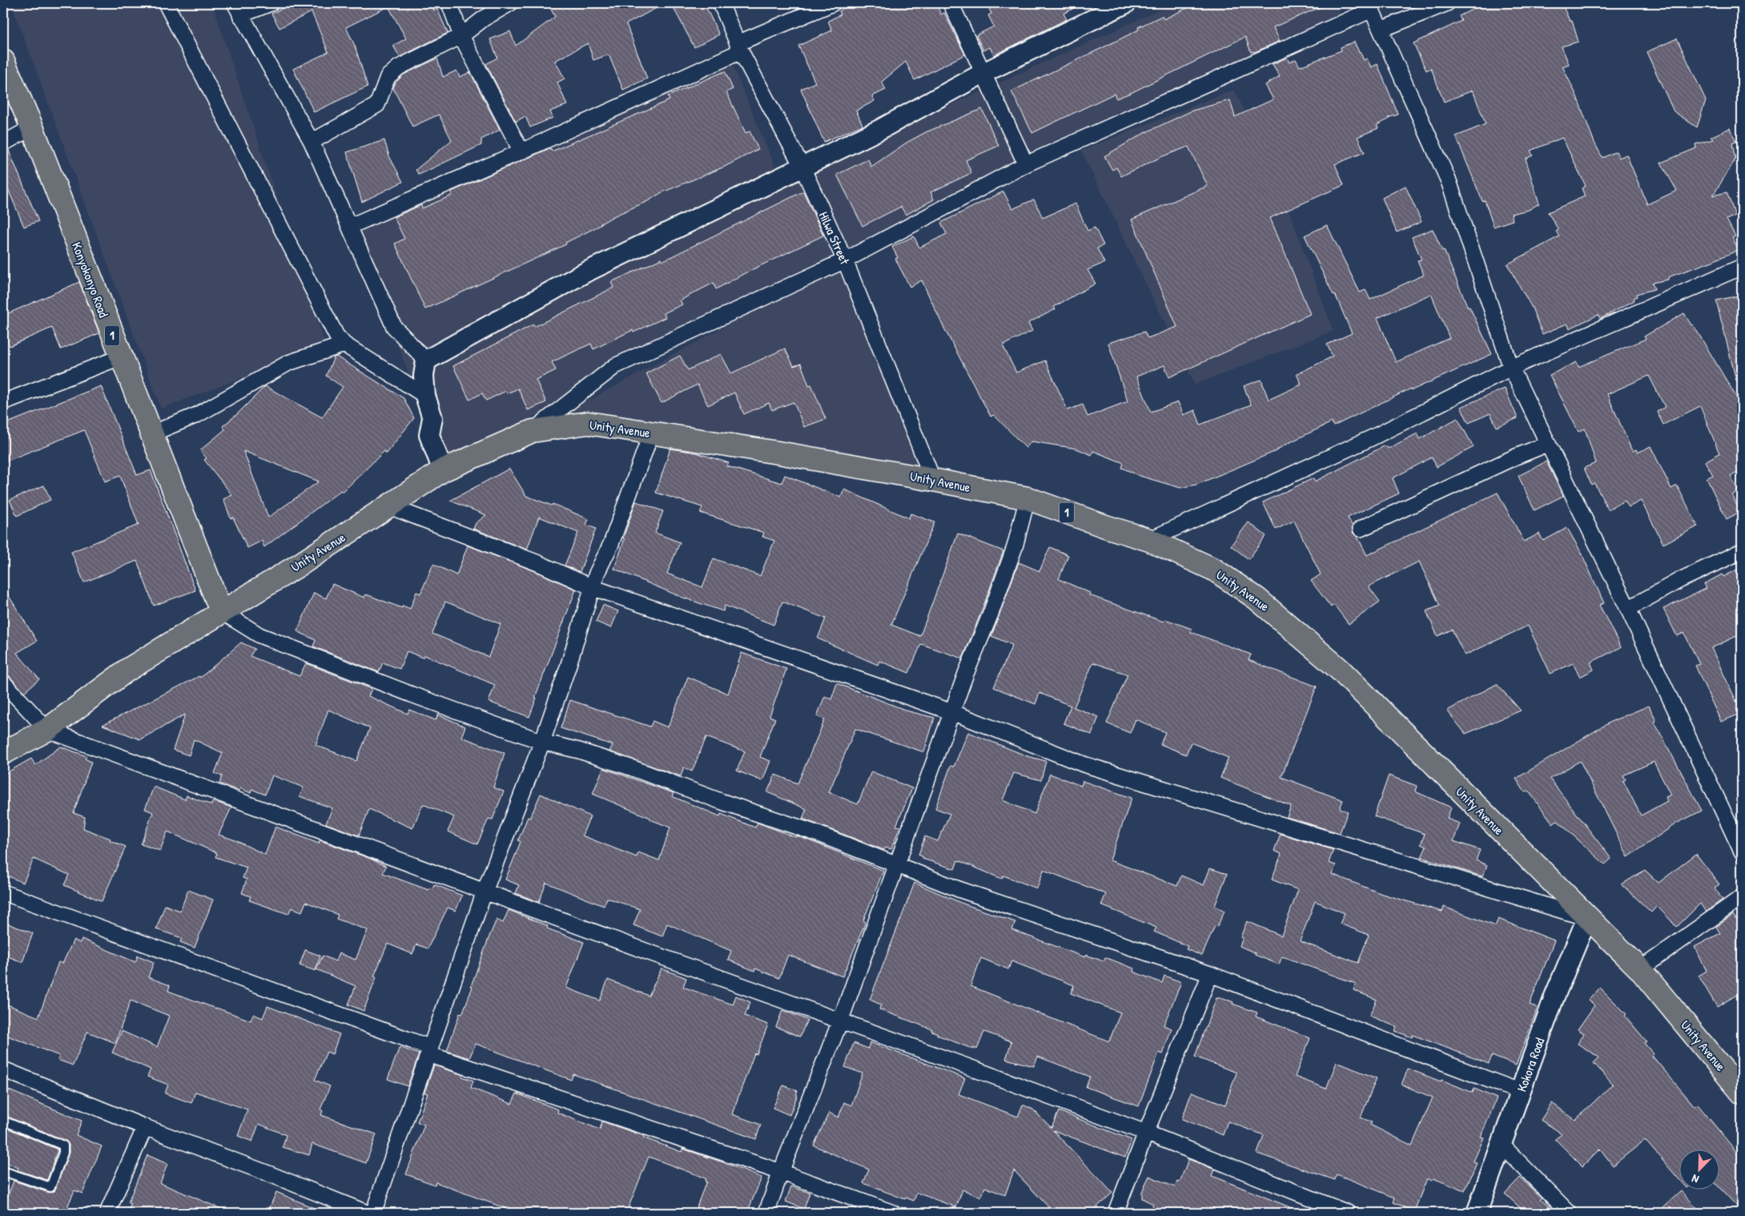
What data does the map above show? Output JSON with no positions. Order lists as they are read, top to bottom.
{
  "streets": {
    "main road": ["Konyokonyo Road", "1", "Unity Avenue"],
    "street": ["Hilwa Street", "Kokora Road"]
  },
  "crossings": [
    ["Hilwa Street", "Unity Avenue"],
    ["Konyokonyo Road", "Unity Avenue"],
    ["Unity Avenue", "Kokora Road"]
  ],
  "north": "bottom left"
}
